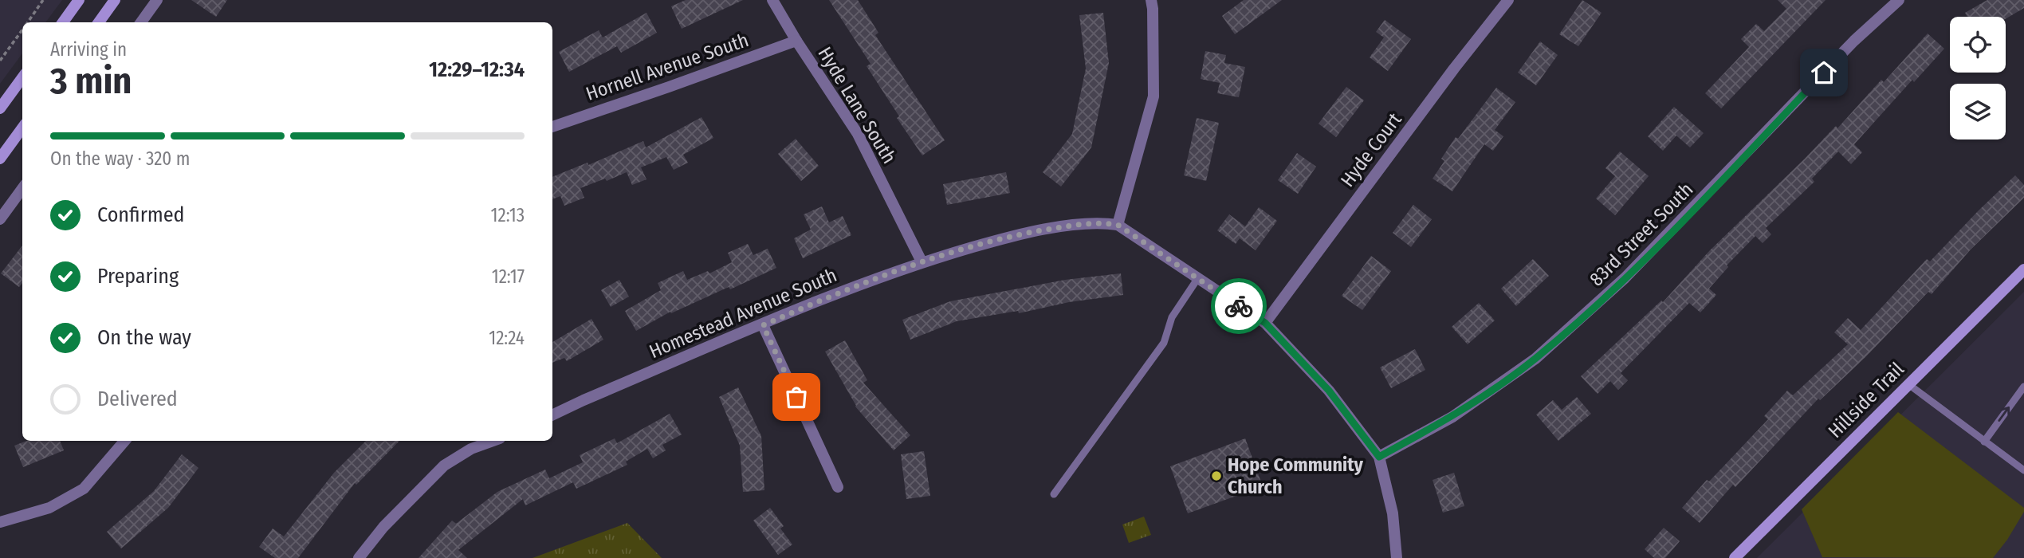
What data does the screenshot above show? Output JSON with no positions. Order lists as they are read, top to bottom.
{
  "streets": {
    "street": [
      "Hornell Avenue South",
      "Hyde Lane South",
      "Hyde Court",
      "83rd Street South",
      "Homestead Avenue South",
      "Hillside Trail"
    ]
  },
  "crossings": [
    ["Hornell Avenue South", "Hyde Lane South"],
    ["Hyde Lane South", "Homestead Avenue South"]
  ],
  "places": ["Hope Community Church"],
  "page": {
    "heading": ["3 min", "Arriving in", "12:29–12:34"],
    "bar": "On the way · 320 m",
    "list": [
      ["Confirmed", "12:13"],
      ["Preparing", "12:17"],
      ["On the way", "12:24"],
      "Delivered"
    ]
  }
}
